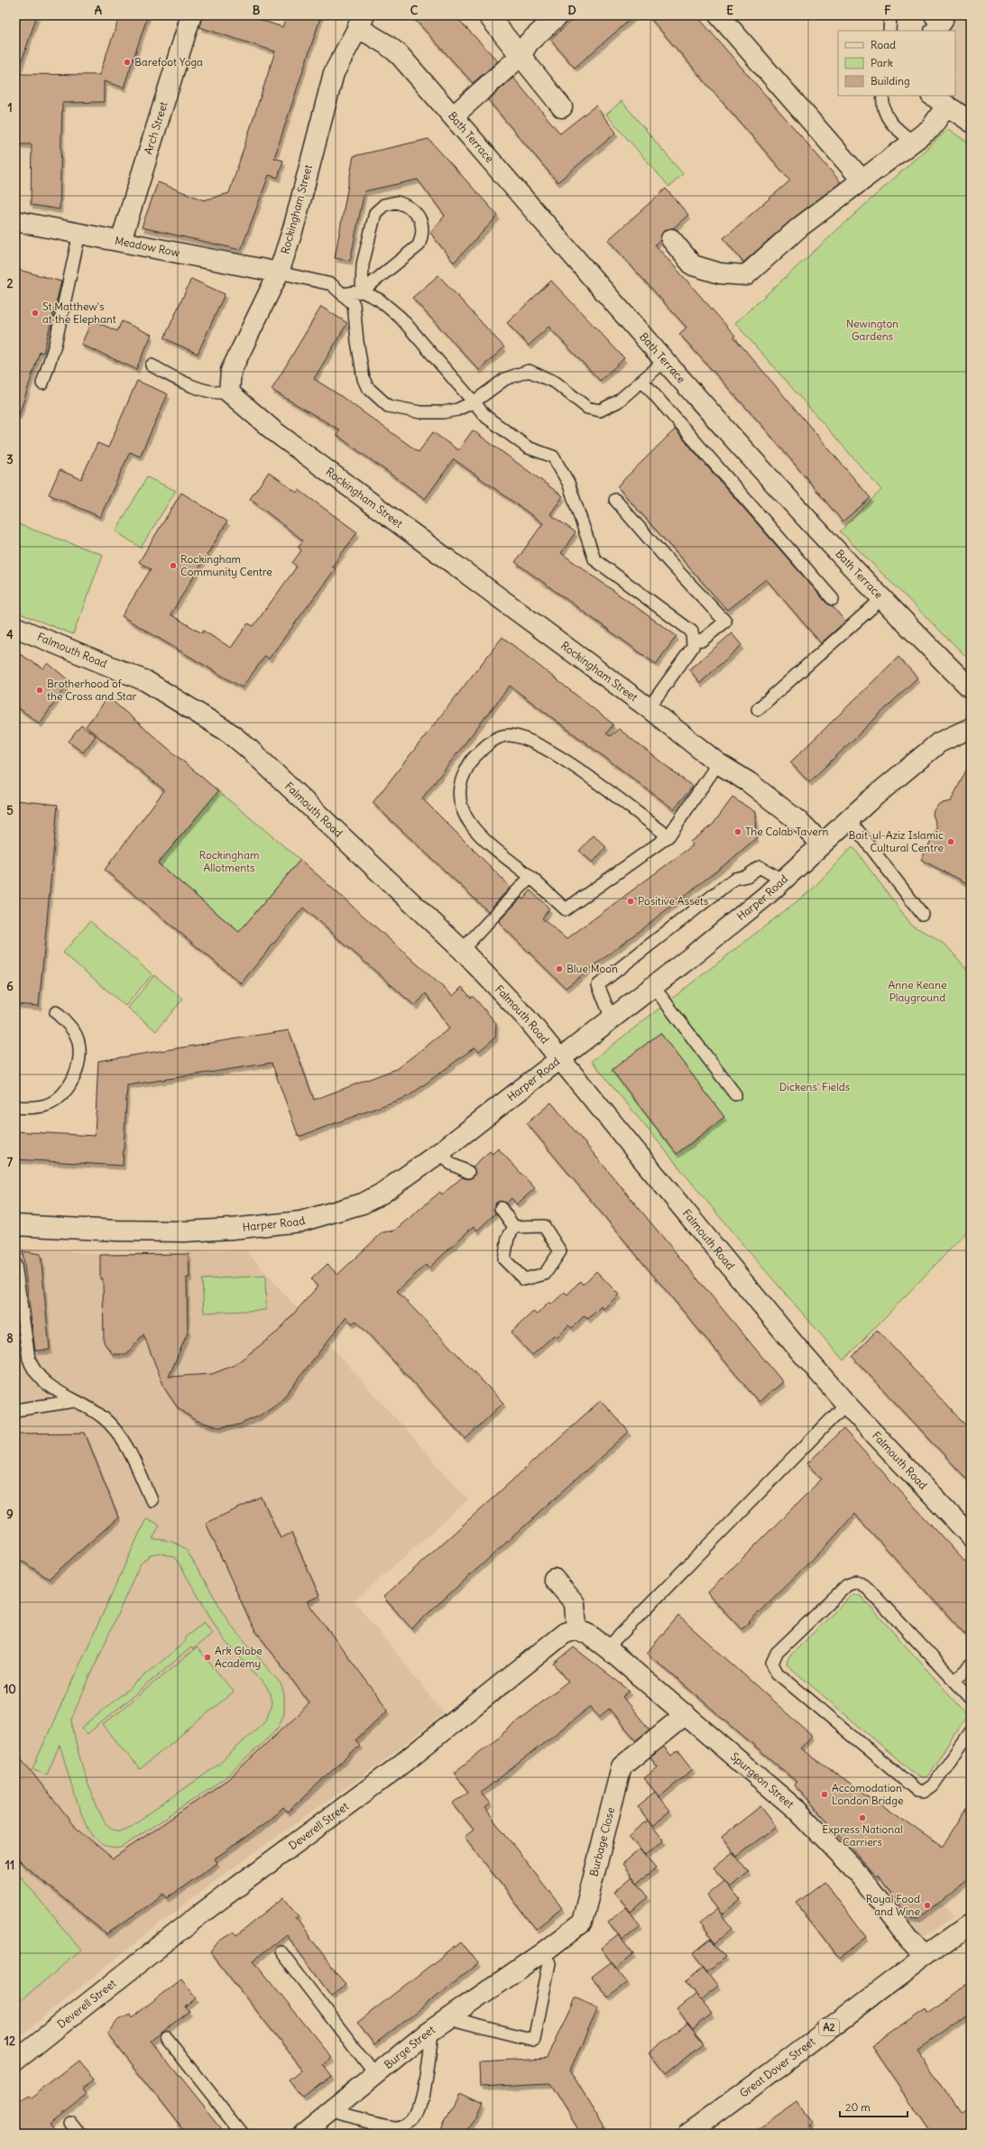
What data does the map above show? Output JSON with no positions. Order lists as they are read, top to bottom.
{
  "streets": {
    "street": [
      "Arch Street",
      "Bath Terrace",
      "Rockingham Street",
      "Meadow Row",
      "Falmouth Road",
      "Harper Road",
      "Spurgeon Street",
      "Deverell Street",
      "Burbage Close",
      "A2",
      "Burge Street",
      "Great Dover Street"
    ]
  },
  "crossings": [
    ["Arch Street", "Meadow Row"],
    ["Bath Terrace", "Rockingham Street"],
    ["Rockingham Street", "Meadow Row"],
    ["Rockingham Street", "Harper Road"],
    ["Falmouth Road", "Harper Road"],
    ["Spurgeon Street", "Deverell Street"],
    ["Spurgeon Street", "Burbage Close"],
    ["Spurgeon Street", "Great Dover Street"],
    ["Burbage Close", "Burge Street"]
  ],
  "parks": [
    "Newington Gardens",
    "Rockingham Allotments",
    "Anne Keane Playground",
    "Dickens' Fields"
  ],
  "places": [
    "Barefoot Yoga",
    "St Matthew's at the Elephant",
    "Rockingham Community Centre",
    "Brotherhood of the Cross and Star",
    "The Colab Tavern",
    "Bait-ul-Aziz Islamic Cultural Centre",
    "Positive Assets",
    "Blue Moon",
    "Ark Globe Academy",
    "Accomodation London Bridge",
    "Express National Carriers",
    "Royal Food and Wine"
  ],
  "legend": ["Road", "Park", "Building"],
  "scale_bar": "20 m",
  "grid": {
    "columns": [
      "A",
      "B",
      "C",
      "D",
      "E",
      "F"
    ],
    "rows": [
      "1",
      "2",
      "3",
      "4",
      "5",
      "6",
      "7",
      "8",
      "9",
      "10",
      "11",
      "12"
    ]
  }
}
